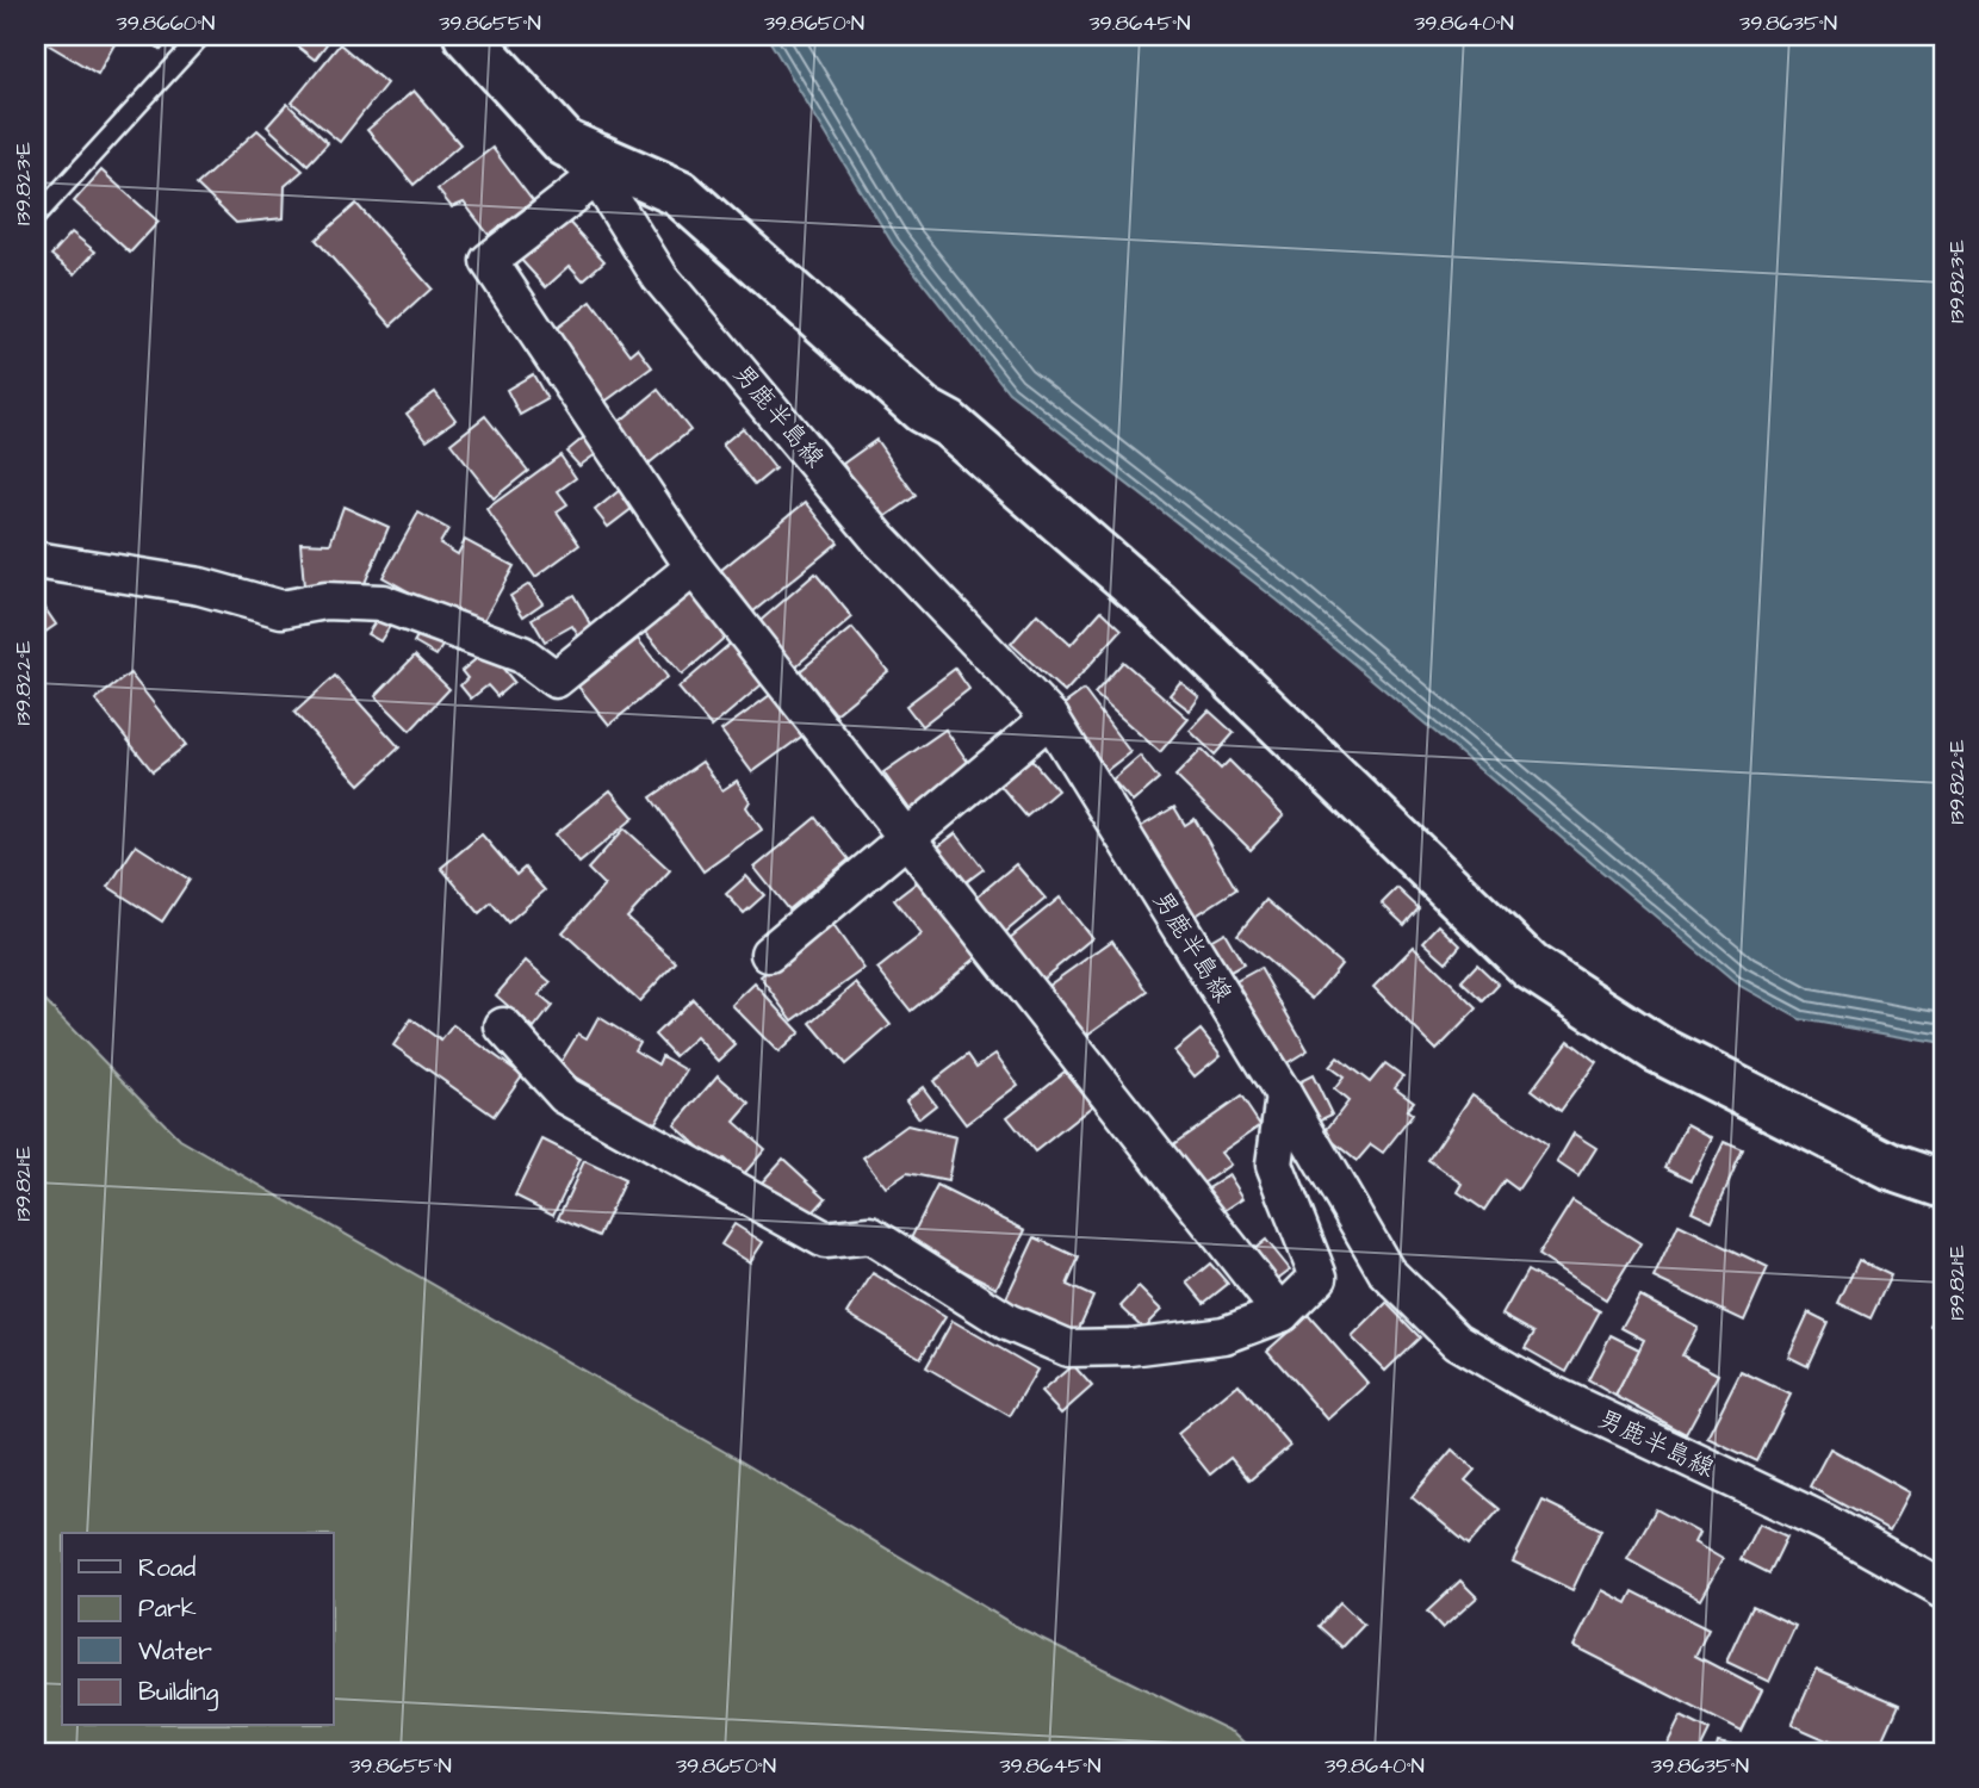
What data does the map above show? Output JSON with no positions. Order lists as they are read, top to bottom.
{
  "streets": {
    "main road": ["男鹿半島線"]
  },
  "legend": [
    "Road",
    "Park",
    "Water",
    "Building"
  ],
  "coordinates": [
    "39.8660°N",
    "39.8655°N",
    "39.8650°N",
    "39.8645°N",
    "39.8640°N",
    "39.8635°N",
    "139.823°E",
    "139.822°E",
    "139.821°E"
  ]
}
